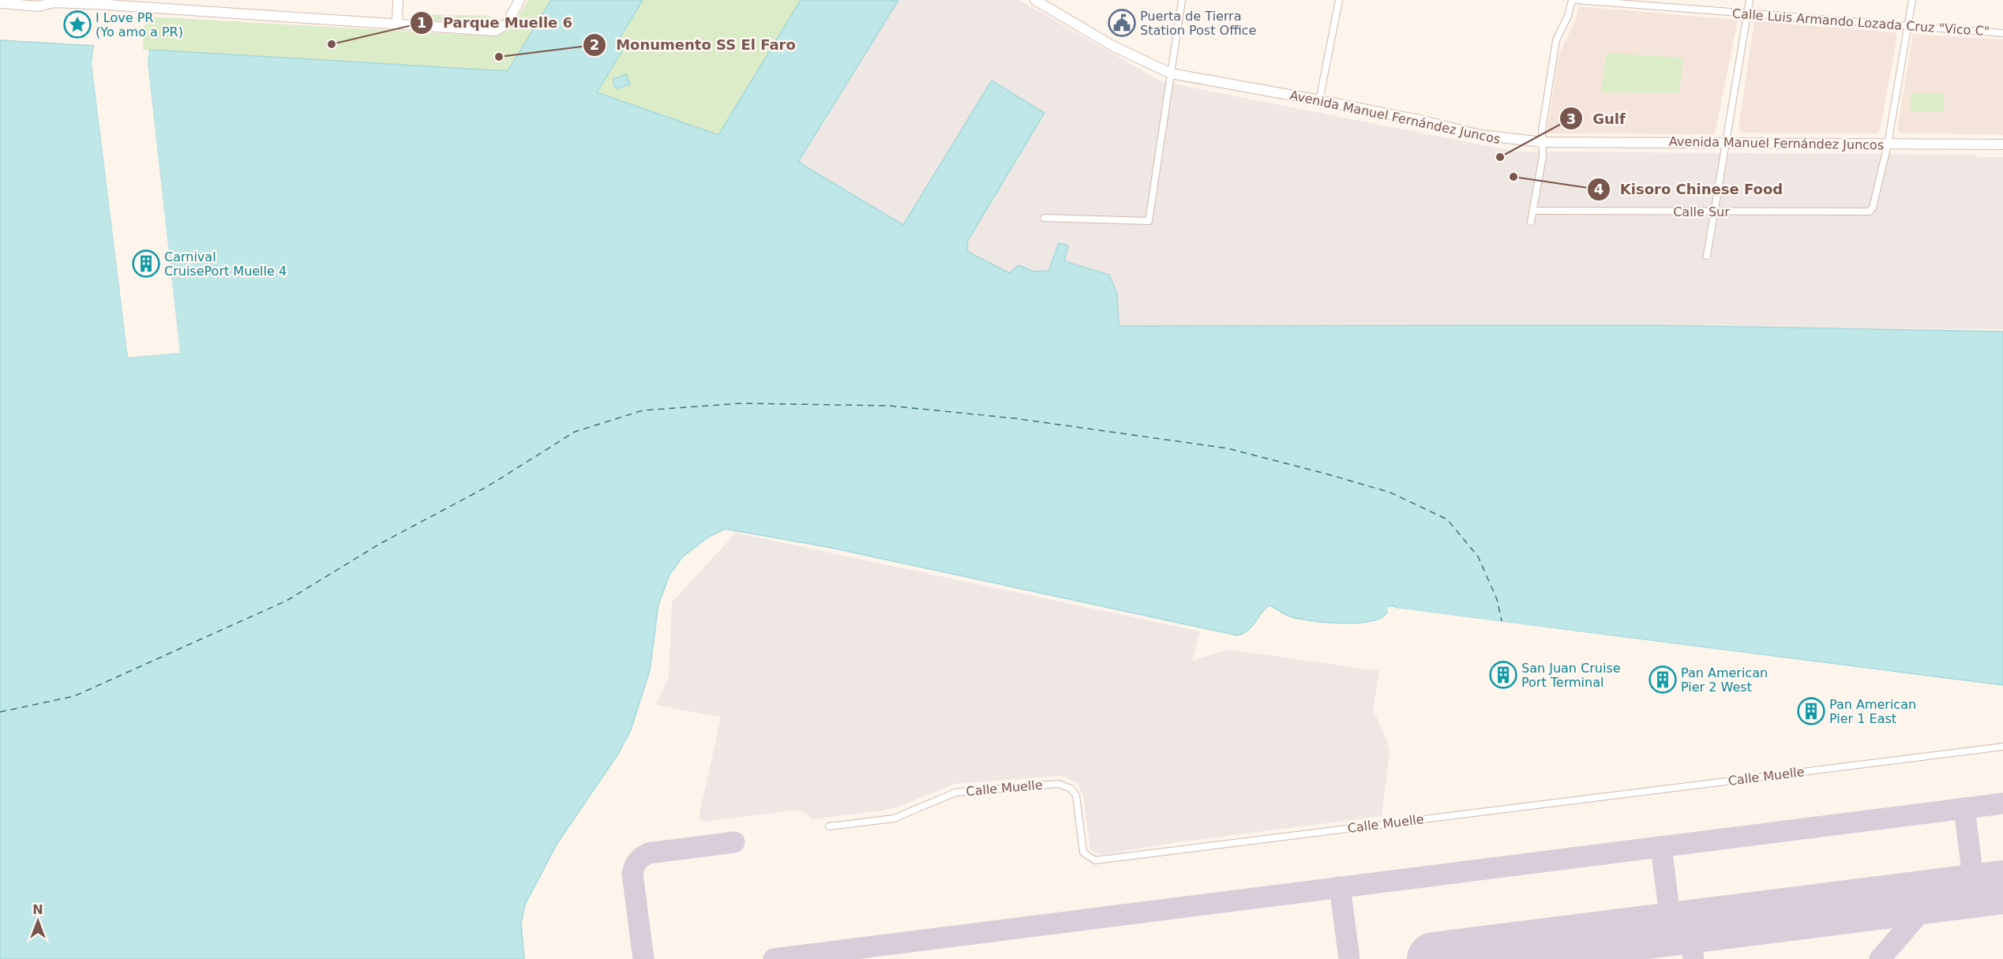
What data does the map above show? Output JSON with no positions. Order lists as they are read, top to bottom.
{
  "streets": {
    "main road": ["Avenida Manuel Fernández Juncos"],
    "street": ["Calle Luis Armando Lozada Cruz \"Vico C\"", "Calle Sur", "Calle Muelle"]
  },
  "crossings": [
    ["Avenida Manuel Fernández Juncos", "Calle Sur"]
  ],
  "places": {
    "public building": ["Puerta de Tierra Station Post Office"],
    "place": ["I Love PR (Yo amo a PR)"],
    "other": [
      "Parque Muelle 6",
      "Monumento SS El Faro",
      "Gulf",
      "Kisoro Chinese Food"
    ],
    "building": [
      "Carnival CruisePort Muelle 4",
      "San Juan Cruise Port Terminal",
      "Pan American Pier 2 West",
      "Pan American Pier 1 East"
    ]
  },
  "north": "top"
}
